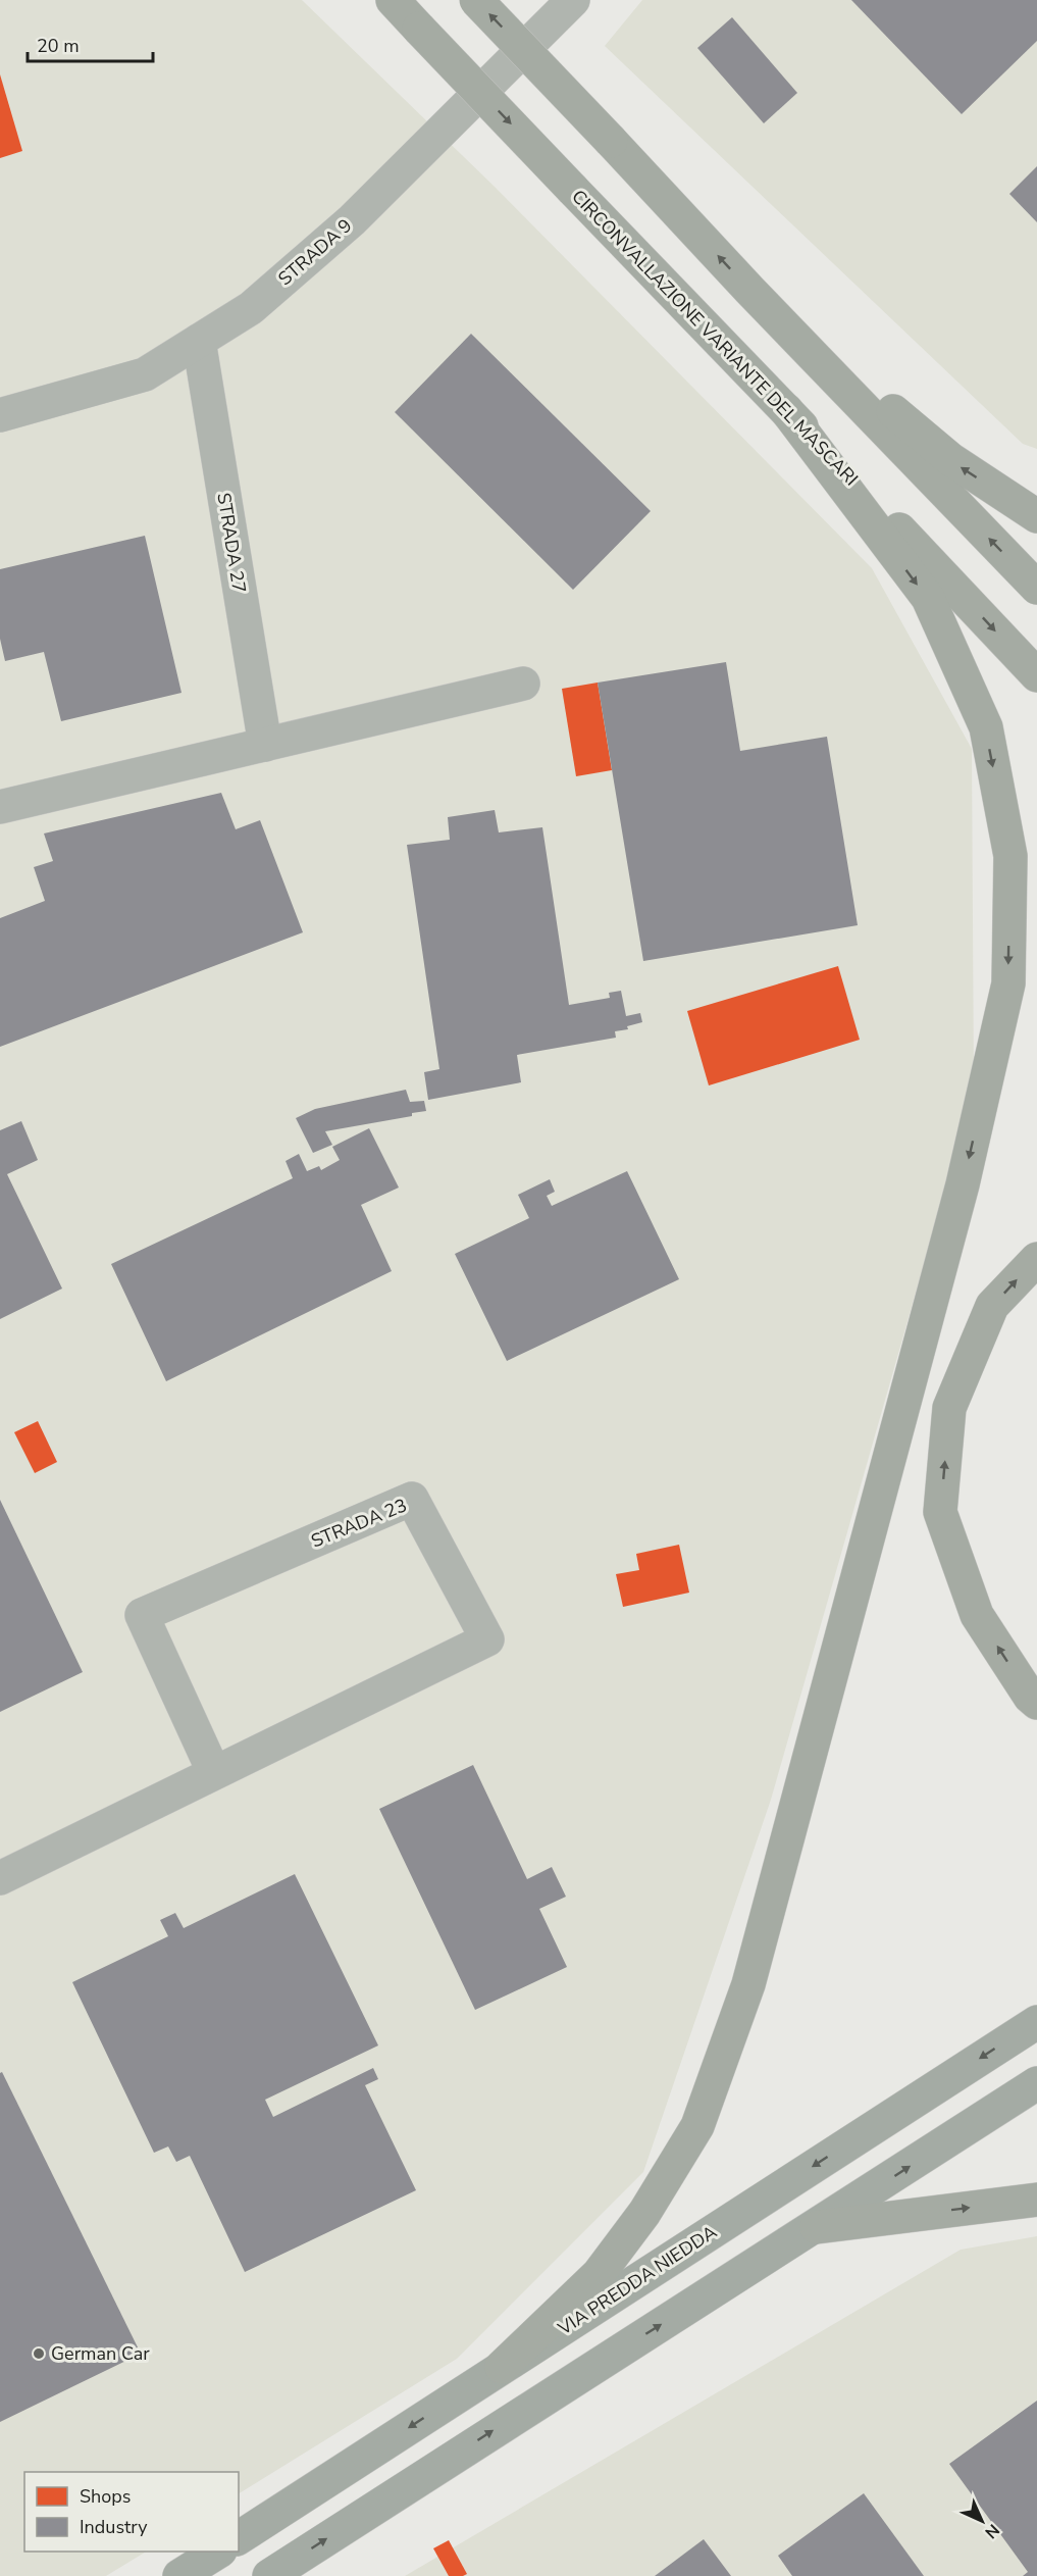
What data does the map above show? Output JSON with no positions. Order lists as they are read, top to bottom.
{
  "streets": {
    "highway": ["CIRCONVALLAZIONE VARIANTE DEL MASCARI"],
    "main road": ["VIA PREDDA NIEDDA"],
    "street": ["STRADA 9", "STRADA 27", "STRADA 23"]
  },
  "crossings": [
    ["STRADA 9", "STRADA 27"]
  ],
  "places": ["German Car"],
  "legend": ["Shops", "Industry"],
  "scale_bar": "20 m",
  "north": "bottom right"
}
